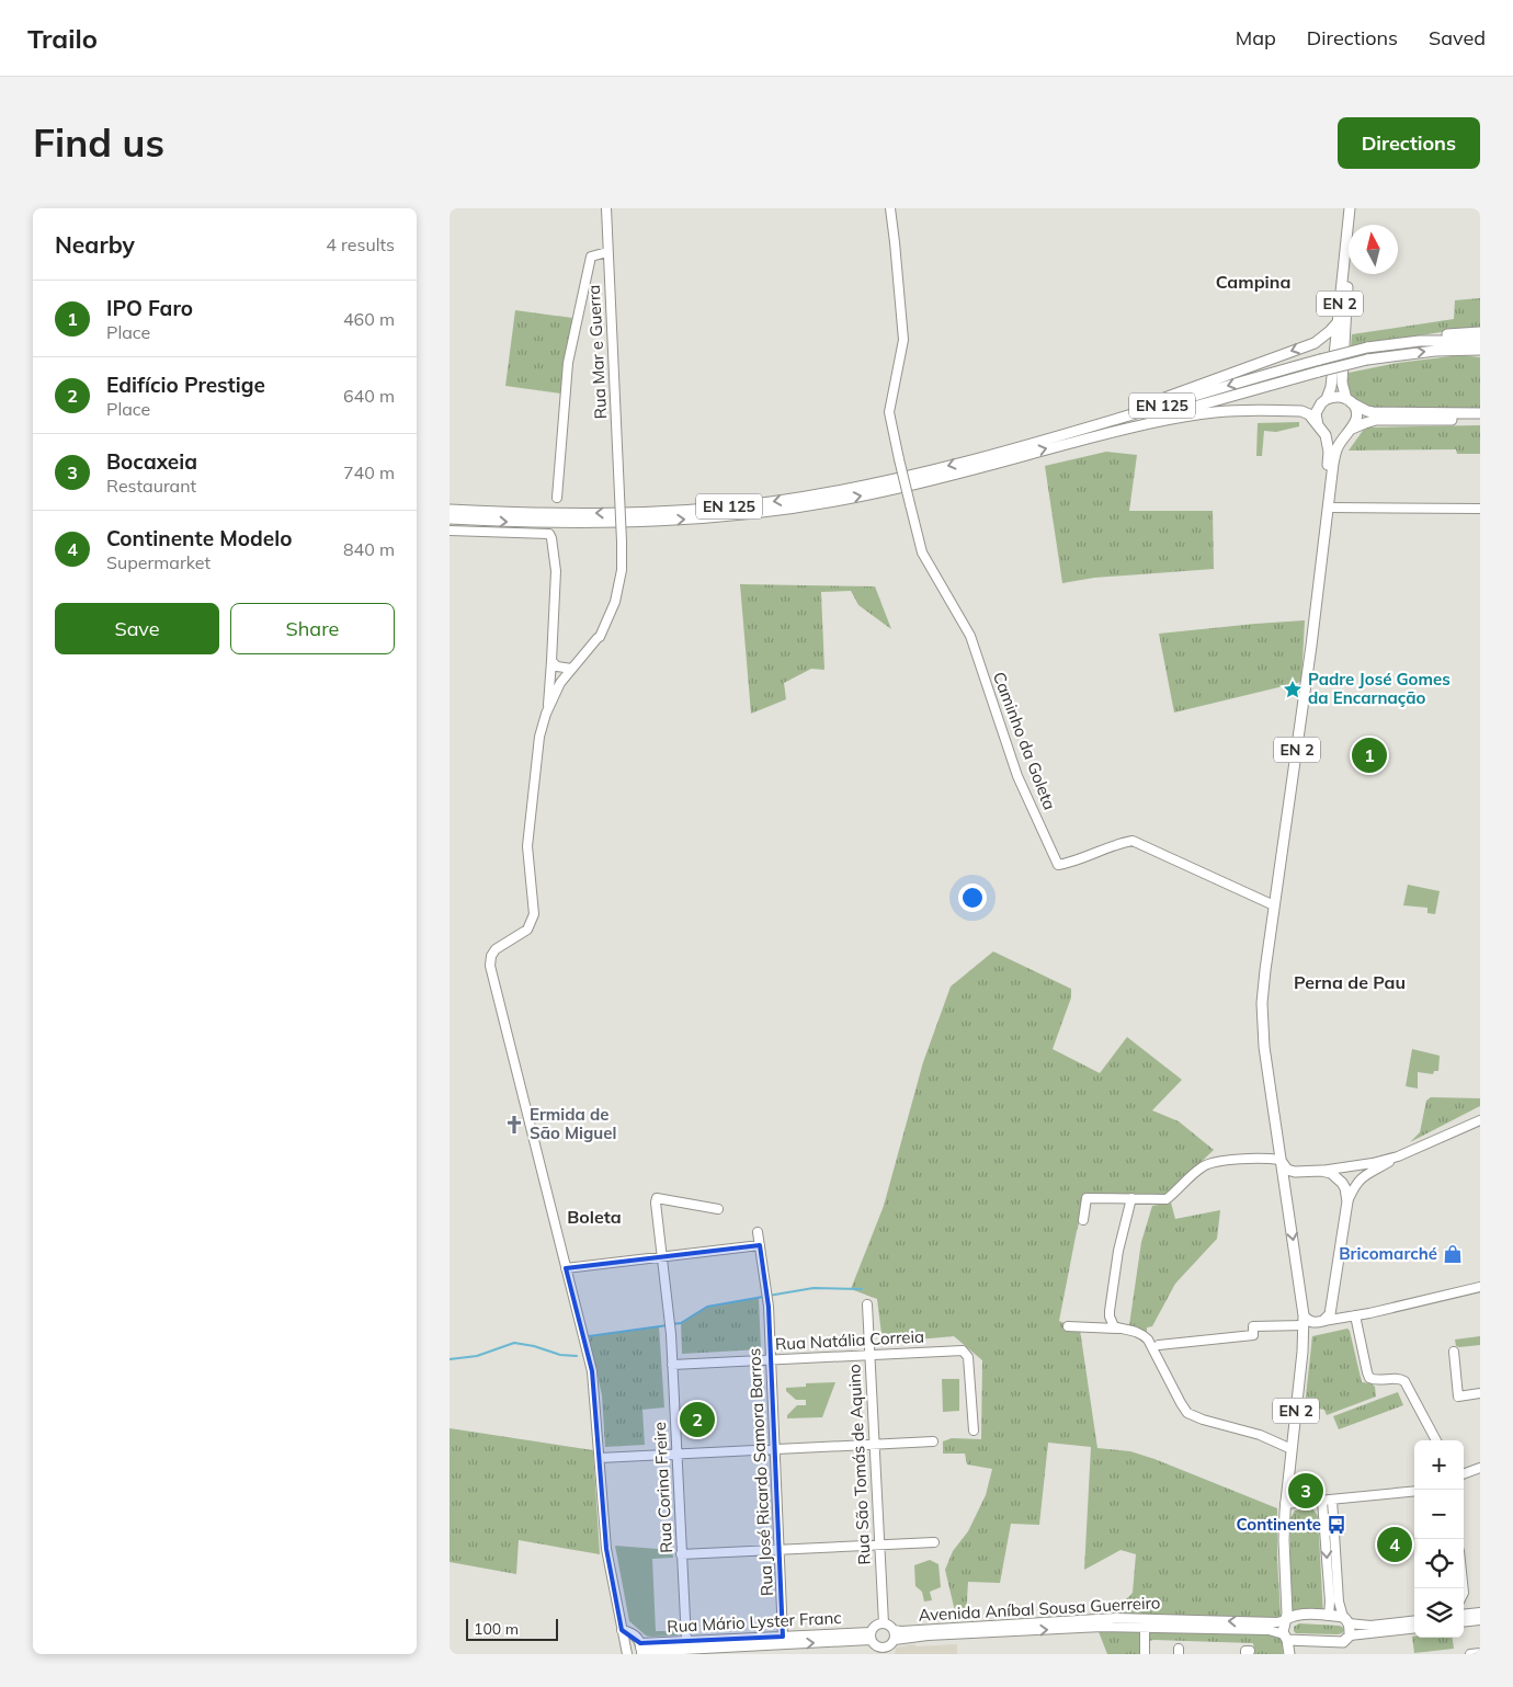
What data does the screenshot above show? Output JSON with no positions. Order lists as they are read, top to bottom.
{
  "streets": {
    "main road": ["EN 2", "EN 125"],
    "street": [
      "Rua Mar e Guerra",
      "Caminho da Goleta",
      "Rua Natália Correia",
      "Rua São Tomás de Aquino",
      "Rua José Ricardo Samora Barros",
      "Rua Corina Freire",
      "Avenida Aníbal Sousa Guerreiro",
      "Rua Mário Lyster Franc"
    ]
  },
  "crossings": [
    ["EN 2", "Caminho da Goleta"],
    ["EN 2", "Avenida Aníbal Sousa Guerreiro"],
    ["Rua Natália Correia", "Rua São Tomás de Aquino"],
    ["Rua Natália Correia", "Rua José Ricardo Samora Barros"],
    ["Rua Natália Correia", "Rua Corina Freire"],
    ["Rua São Tomás de Aquino", "Avenida Aníbal Sousa Guerreiro"],
    ["Rua São Tomás de Aquino", "Rua Mário Lyster Franc"],
    ["Rua José Ricardo Samora Barros", "Rua Mário Lyster Franc"],
    ["Rua Corina Freire", "Rua Mário Lyster Franc"],
    ["Avenida Aníbal Sousa Guerreiro", "Rua Mário Lyster Franc"]
  ],
  "districts": ["Campina", "Perna de Pau", "Boleta"],
  "places": {
    "place": ["Padre José Gomes da Encarnação"],
    "church": ["Ermida de São Miguel"],
    "shop": ["Bricomarché"],
    "bus stop": ["Continente"]
  },
  "scale_bar": "100 m",
  "north": "top",
  "page": {
    "header": "Trailo",
    "nav": ["Map", "Directions", "Saved"],
    "buttons": [
      "Directions",
      ["Save", "Share"]
    ],
    "title": "Find us",
    "heading": ["Nearby", "4 results"],
    "list": [
      {
        "mark": "1",
        "name": "IPO Faro",
        "note": "Place",
        "value": "460 m"
      },
      {
        "mark": "2",
        "name": "Edifício Prestige",
        "note": "Place",
        "value": "640 m"
      },
      {
        "mark": "3",
        "name": "Bocaxeia",
        "note": "Restaurant",
        "value": "740 m"
      },
      {
        "mark": "4",
        "name": "Continente Modelo",
        "note": "Supermarket",
        "value": "840 m"
      }
    ],
    "pins": [
      "1",
      "2",
      "3",
      "4"
    ],
    "map_buttons": ["+", "−"],
    "scale": "100 m"
  }
}
